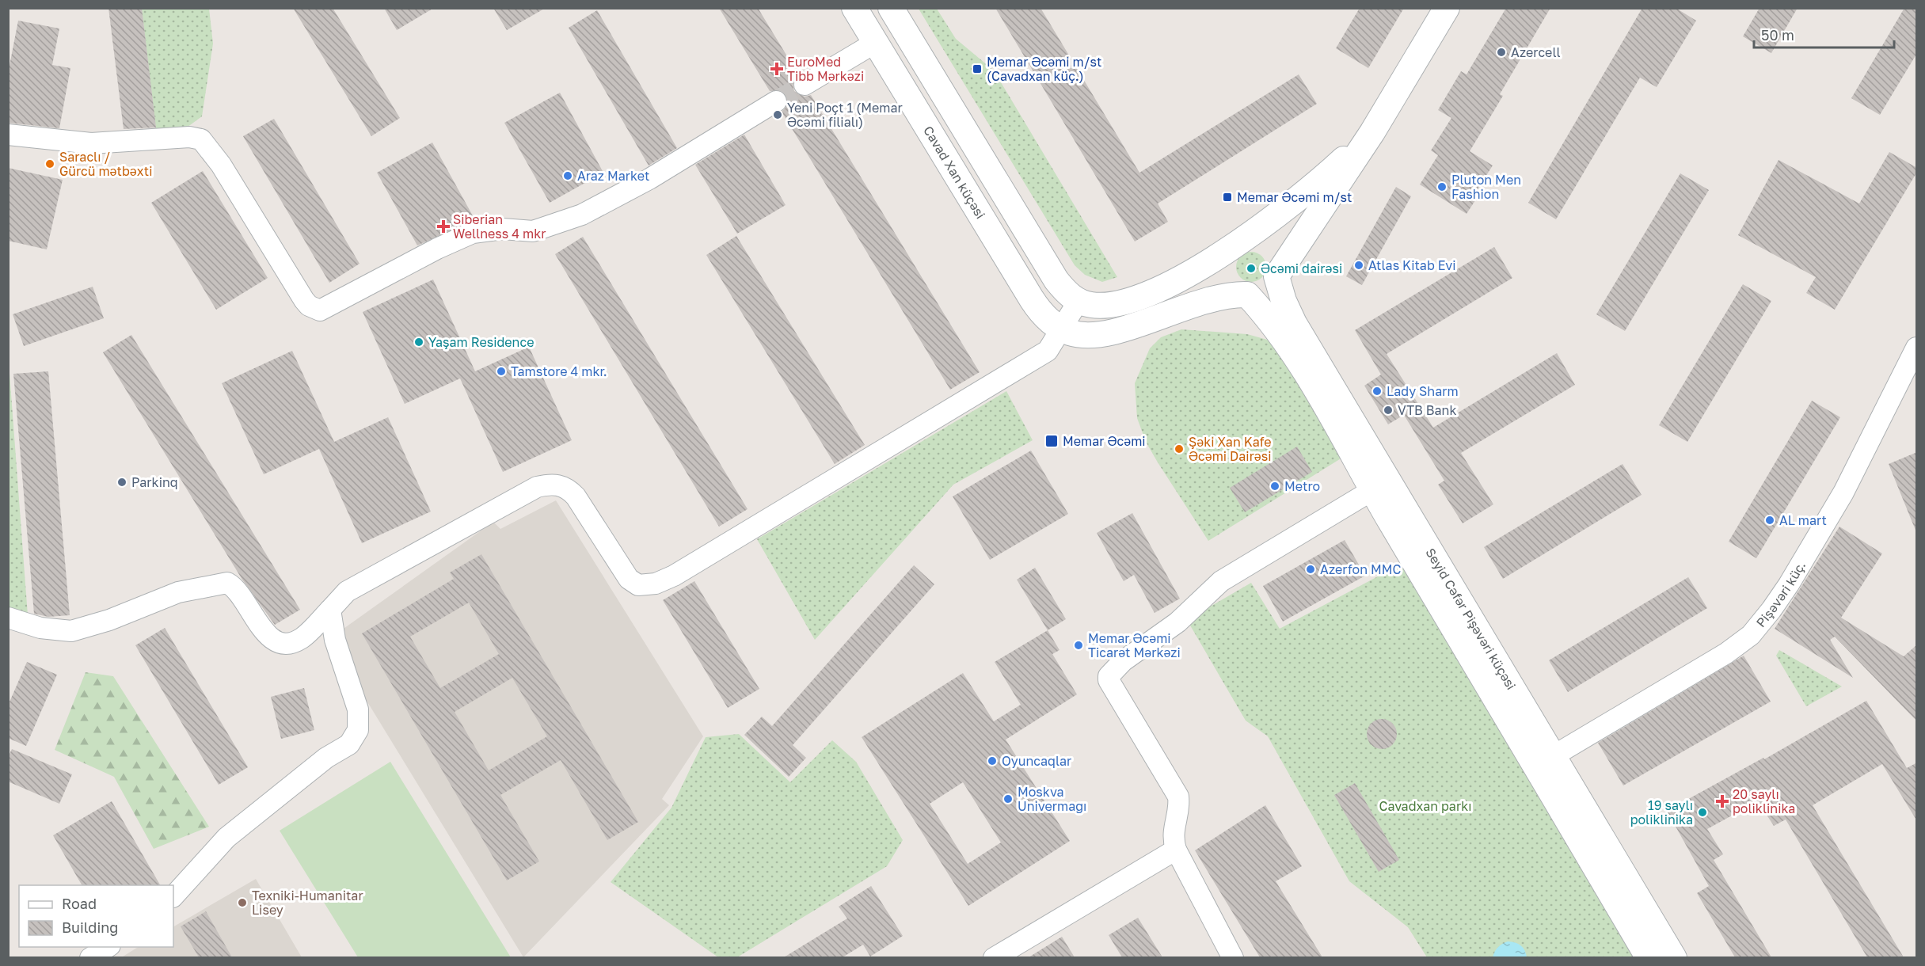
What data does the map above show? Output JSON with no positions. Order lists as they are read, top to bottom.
{
  "streets": {
    "street": ["Cavad Xan küçəsi", "Pişəvəri küç.", "Seyid Cəfər Pişəvəri küçəsi"]
  },
  "crossings": [
    ["Pişəvəri küç.", "Seyid Cəfər Pişəvəri küçəsi"]
  ],
  "parks": ["Cavadxan parkı"],
  "places": {
    "other": [
      "Azercell",
      "Yeni Poçt 1 (Memar Əcəmi filialı)",
      "Saraclı / Gürcü mətbəxti",
      "Araz Market",
      "Pluton Men Fashion",
      "Atlas Kitab Evi",
      "Əcəmi dairəsi",
      "Yaşam Residence",
      "Tamstore 4 mkr.",
      "Lady Sharm",
      "VTB Bank",
      "Şəki Xan Kafe Əcəmi Dairəsi",
      "Parkinq",
      "Metro",
      "AL mart",
      "Azerfon MMC",
      "Memar Əcəmi Ticarət Mərkəzi",
      "Oyuncaqlar",
      "Moskva Univermağı",
      "19 saylı poliklinika",
      "Texniki-Humanitar Lisey"
    ],
    "health": ["EuroMed Tibb Mərkəzi", "Siberian Wellness 4 mkr", "20 saylı poliklinika"],
    "transit": ["Memar Əcəmi m/st (Cavadxan küç.)", "Memar Əcəmi m/st", "Memar Əcəmi"]
  },
  "legend": ["Road", "Building"],
  "scale_bar": "50 m"
}
